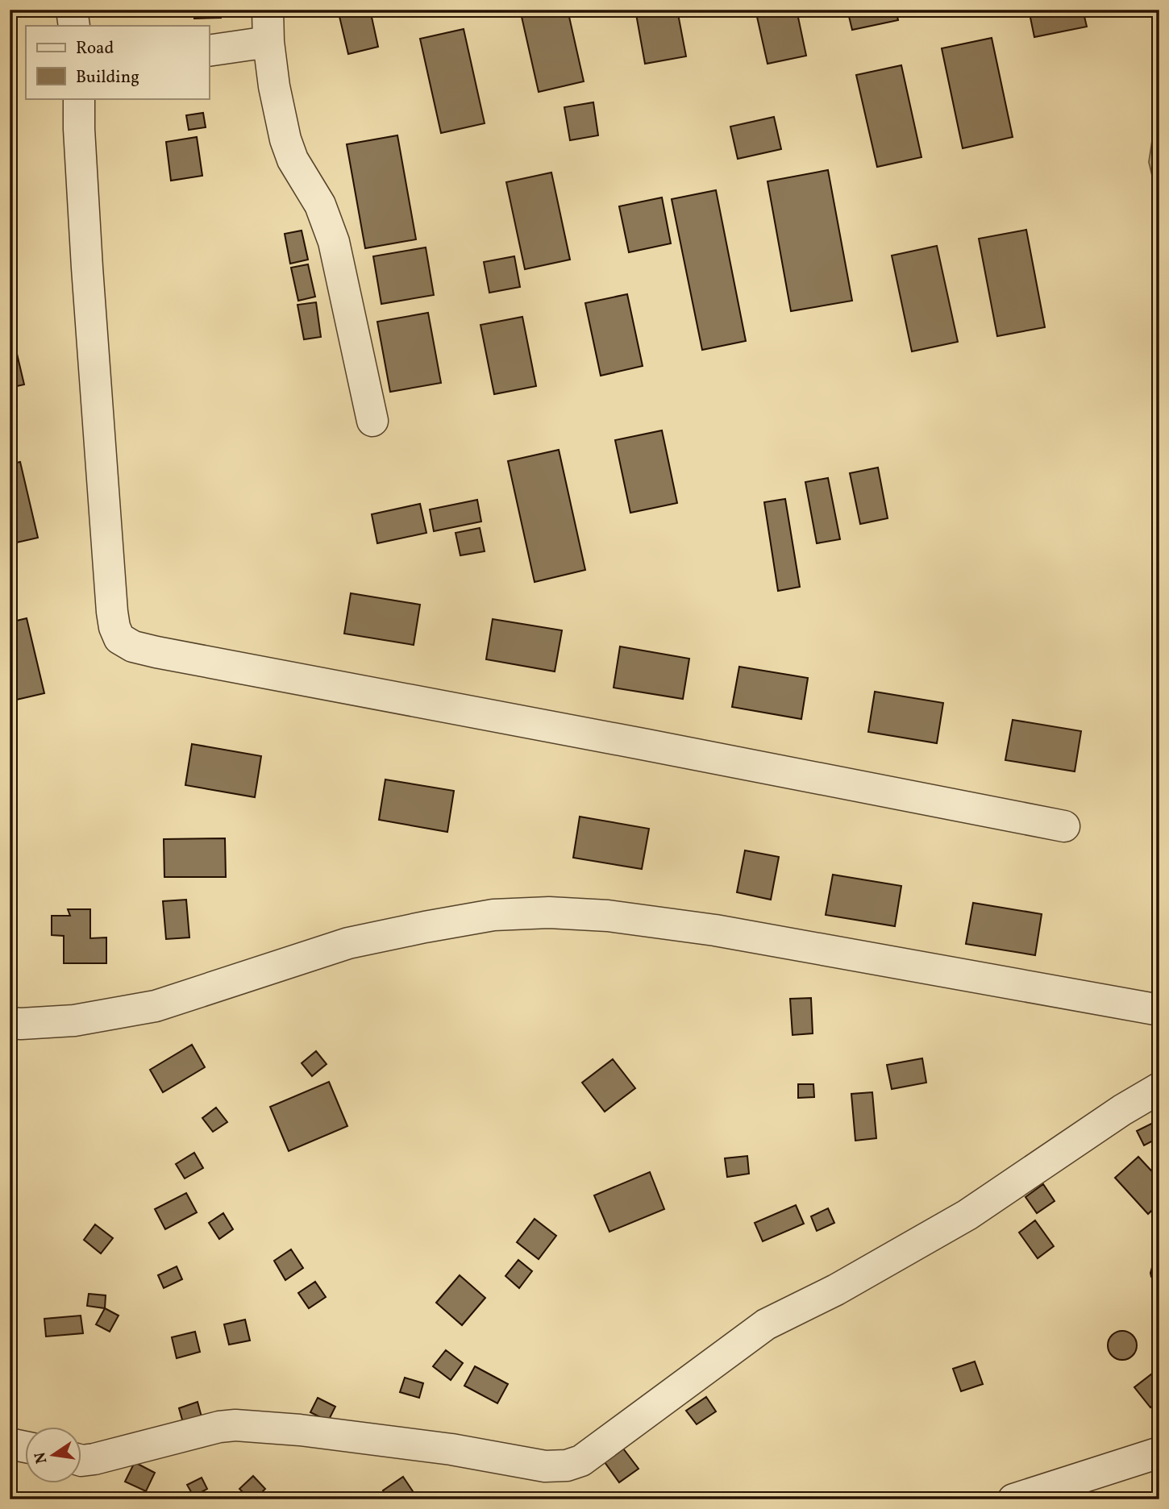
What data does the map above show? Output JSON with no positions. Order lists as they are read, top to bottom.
{
  "legend": ["Road", "Building"],
  "north": "left"
}
